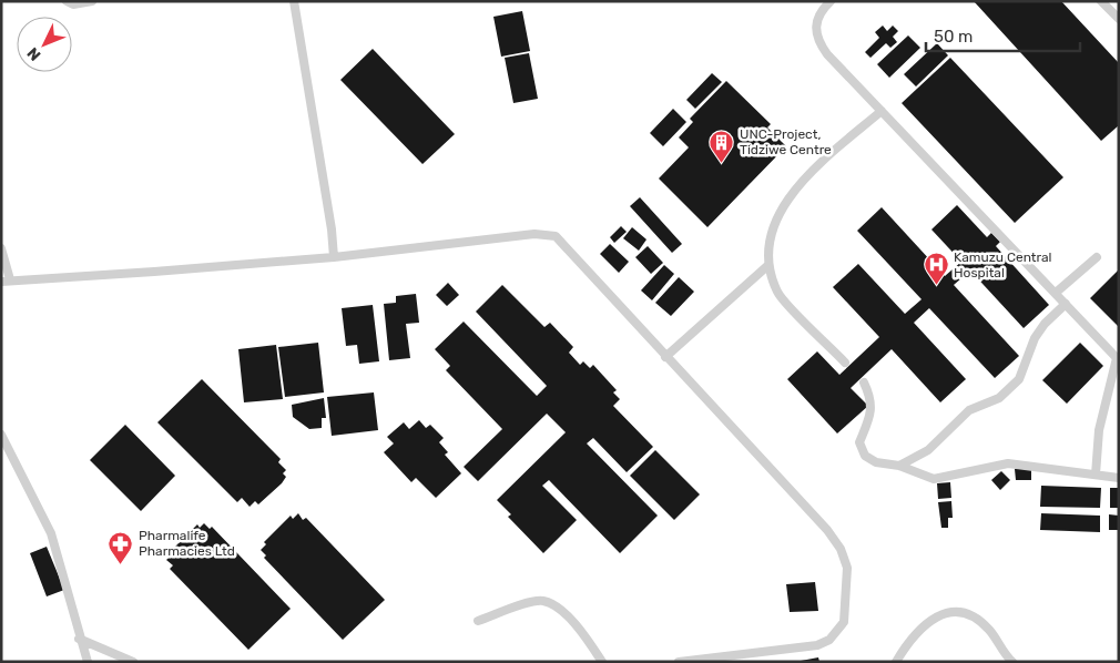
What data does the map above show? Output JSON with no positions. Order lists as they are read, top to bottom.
{
  "places": {
    "building": ["UNC-Project, Tidziwe Centre"],
    "hospital": ["Kamuzu Central Hospital"],
    "pharmacy": ["Pharmalife Pharmacies Ltd"]
  },
  "scale_bar": "50 m",
  "north": "bottom left"
}
